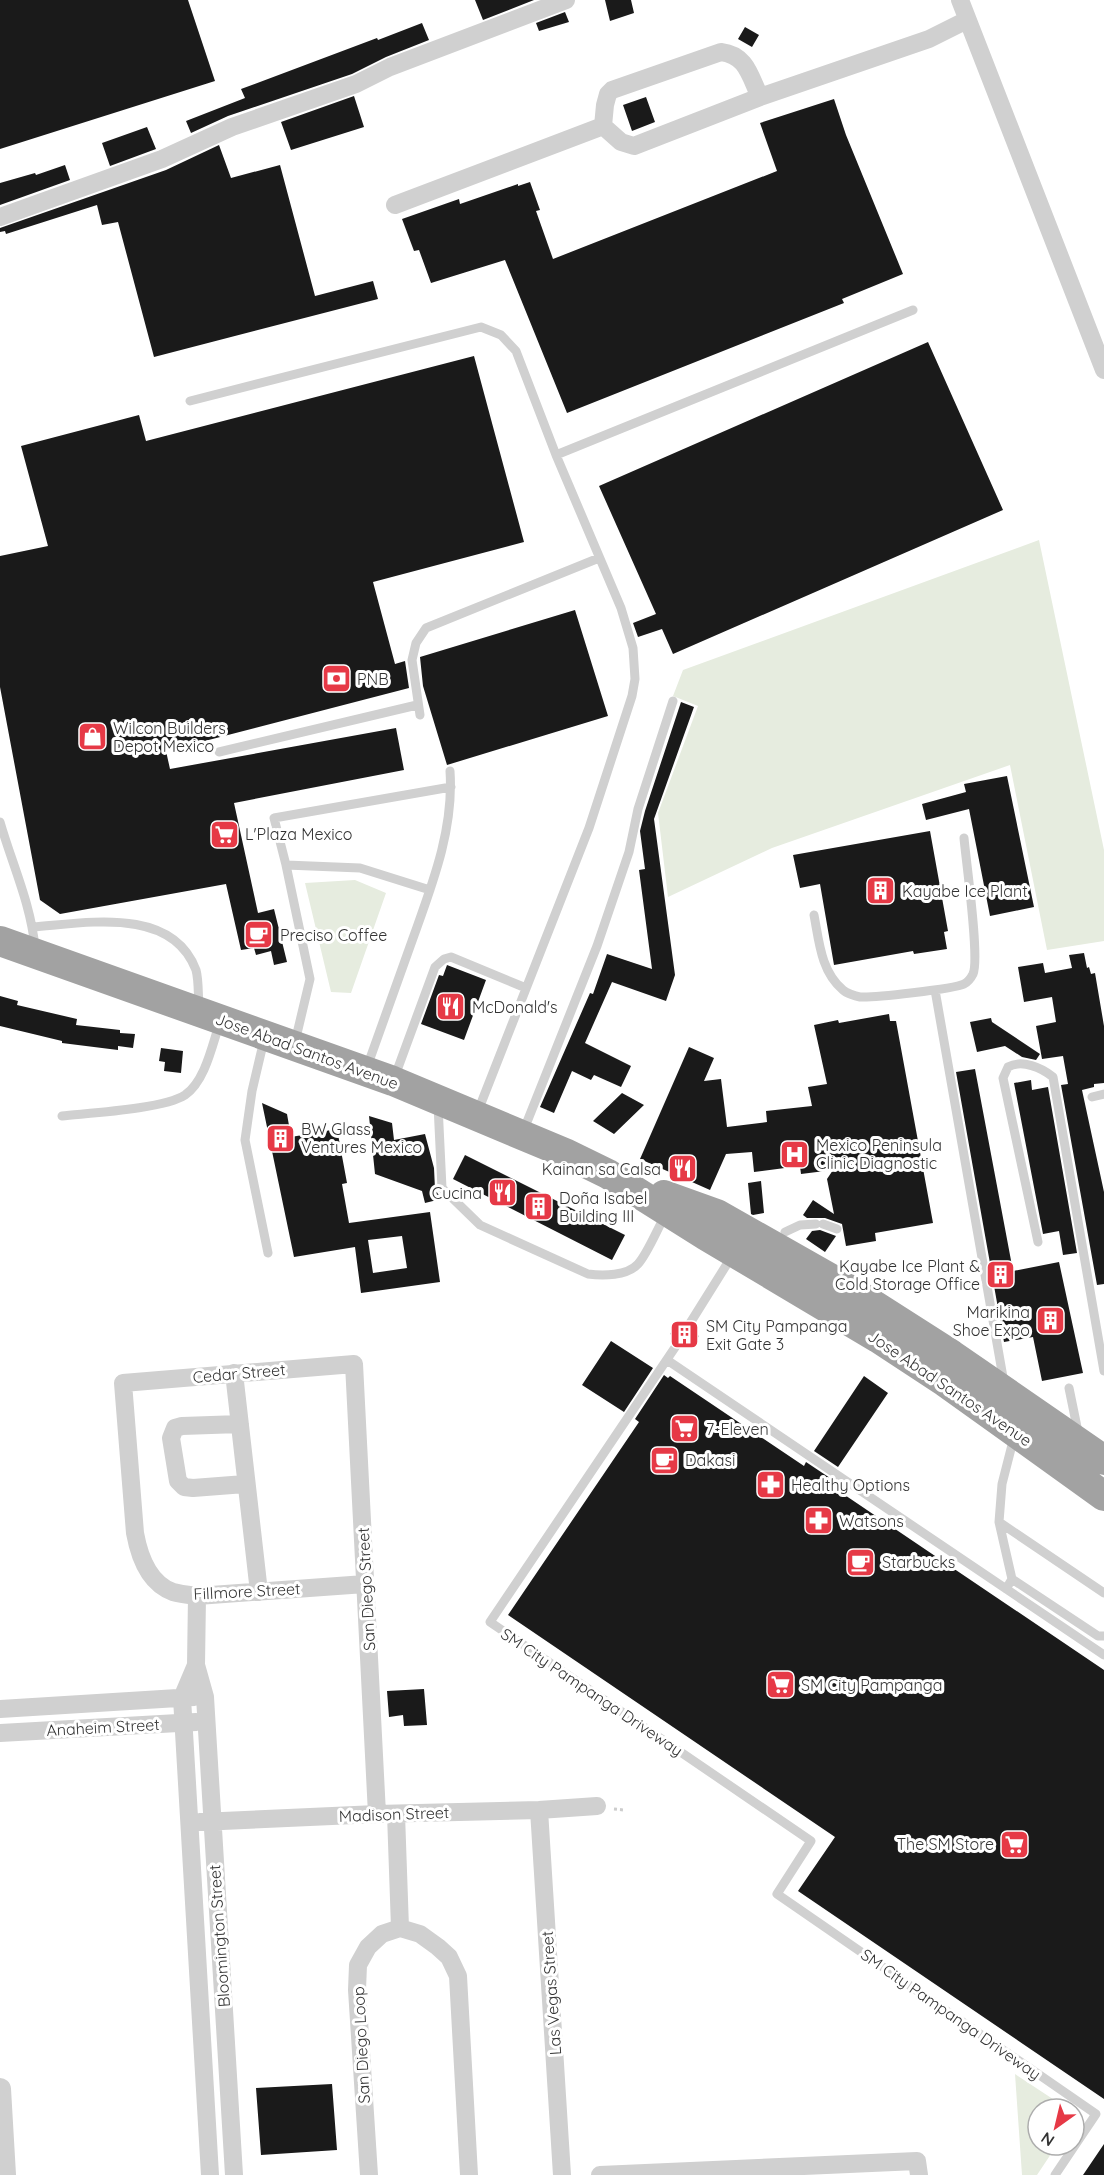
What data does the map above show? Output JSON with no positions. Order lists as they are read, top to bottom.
{
  "streets": {
    "highway": ["Jose Abad Santos Avenue"],
    "street": [
      "Cedar Street",
      "San Diego Street",
      "Fillmore Street",
      "Anaheim Street",
      "Madison Street",
      "Bloomington Street",
      "Las Vegas Street",
      "San Diego Loop"
    ],
    "lane": ["SM City Pampanga Driveway"]
  },
  "crossings": [
    ["Cedar Street", "San Diego Street"],
    ["Cedar Street", "Fillmore Street"],
    ["San Diego Street", "Fillmore Street"],
    ["San Diego Street", "Madison Street"],
    ["San Diego Street", "San Diego Loop"],
    ["Anaheim Street", "Bloomington Street"],
    ["Madison Street", "Bloomington Street"],
    ["Madison Street", "Las Vegas Street"]
  ],
  "places": {
    "bank": ["PNB"],
    "shop": ["Wilcon Builders Depot Mexico"],
    "supermarket": [
      "L'Plaza Mexico",
      "7-Eleven",
      "SM City Pampanga",
      "The SM Store"
    ],
    "building": [
      "Kayabe Ice Plant",
      "BW Glass Ventures Mexico",
      "Doña Isabel Building III",
      "Kayabe Ice Plant & Cold Storage Office",
      "Marikina Shoe Expo",
      "SM City Pampanga Exit Gate 3"
    ],
    "cafe": ["Preciso Coffee", "Dakasi", "Starbucks"],
    "restaurant": ["McDonald's", "Kainan sa Calsa", "Cucina"],
    "hospital": ["Mexico Peninsula Clinic Diagnostic"],
    "pharmacy": ["Healthy Options", "Watsons"]
  },
  "north": "bottom left"
}
